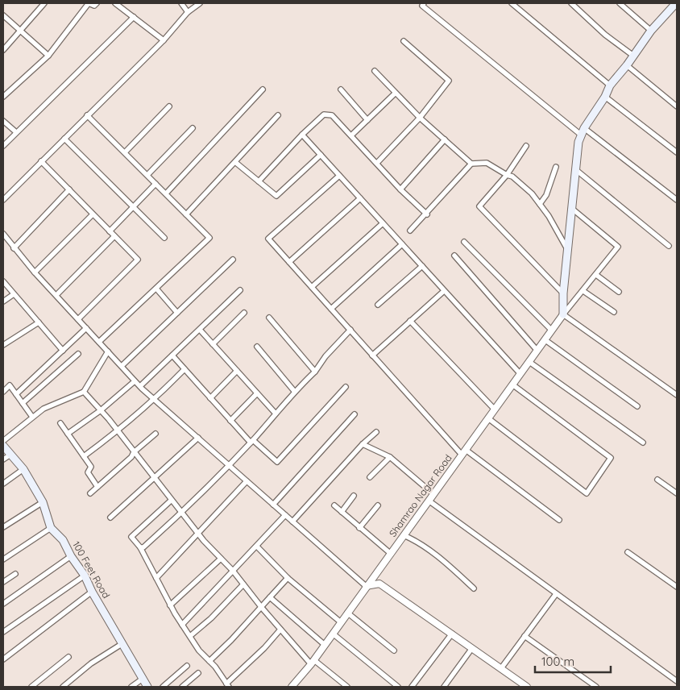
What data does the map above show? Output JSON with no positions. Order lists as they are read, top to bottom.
{
  "streets": {
    "main road": ["100 Feet Road"],
    "street": ["Shamrao Nagar Road"]
  },
  "scale_bar": "100 m"
}
